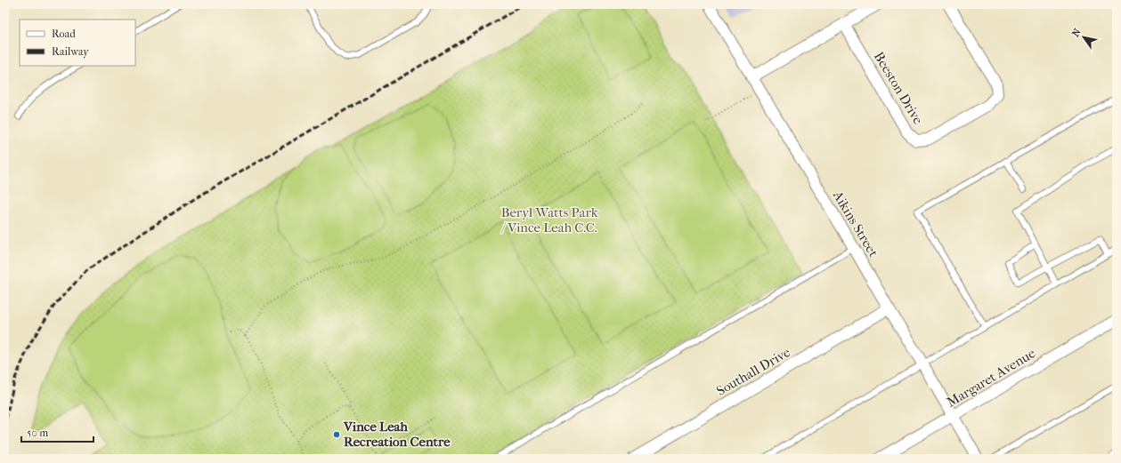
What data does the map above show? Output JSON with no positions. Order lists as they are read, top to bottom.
{
  "streets": {
    "street": [
      "Beeston Drive",
      "Aikins Street",
      "Southall Drive",
      "Margaret Avenue"
    ]
  },
  "crossings": [
    ["Aikins Street", "Southall Drive"],
    ["Aikins Street", "Margaret Avenue"]
  ],
  "parks": ["Beryl Watts Park / Vince Leah C.C."],
  "places": ["Vince Leah Recreation Centre"],
  "legend": ["Road", "Railway"],
  "scale_bar": "50 m",
  "north": "top left"
}
